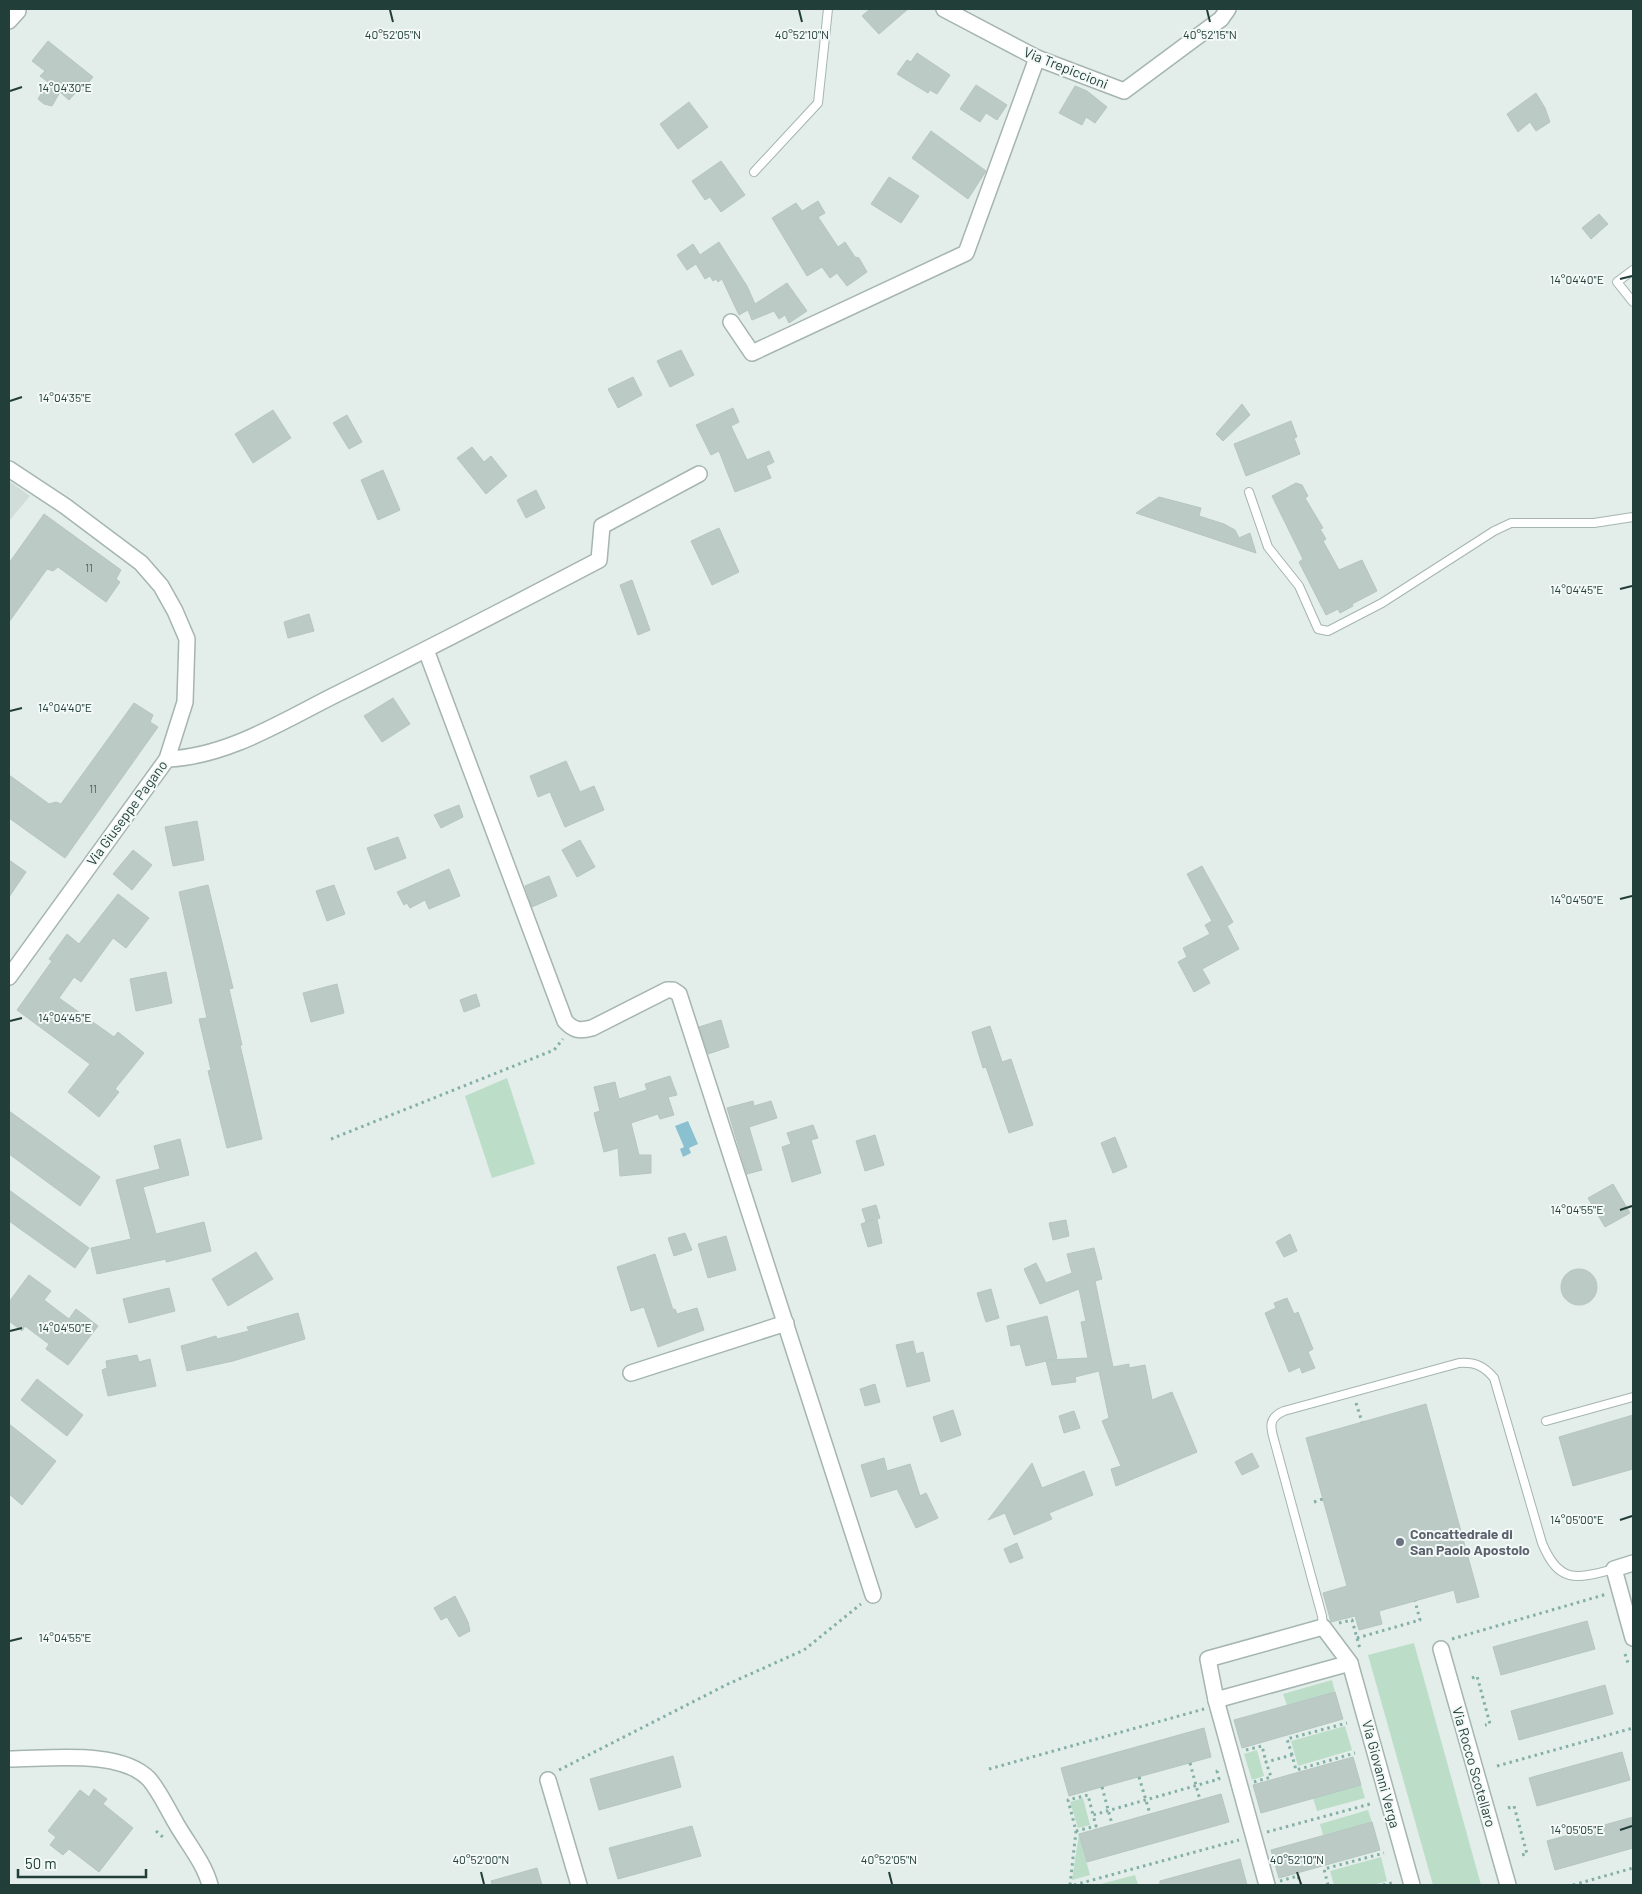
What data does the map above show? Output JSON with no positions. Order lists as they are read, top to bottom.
{
  "streets": {
    "street": [
      "Via Trepiccioni",
      "Via Giuseppe Pagano",
      "Via Rocco Scotellaro",
      "Via Giovanni Verga"
    ]
  },
  "places": ["Concattedrale di San Paolo Apostolo"],
  "house_numbers": ["11", "11"],
  "scale_bar": "50 m",
  "coordinates": [
    "40°52'05\"N",
    "40°52'10\"N",
    "40°52'15\"N",
    "14°04'30\"E",
    "14°04'40\"E",
    "14°04'35\"E",
    "14°04'45\"E",
    "14°04'50\"E",
    "14°04'55\"E",
    "14°05'00\"E",
    "14°05'05\"E",
    "40°52'00\"N"
  ]
}
